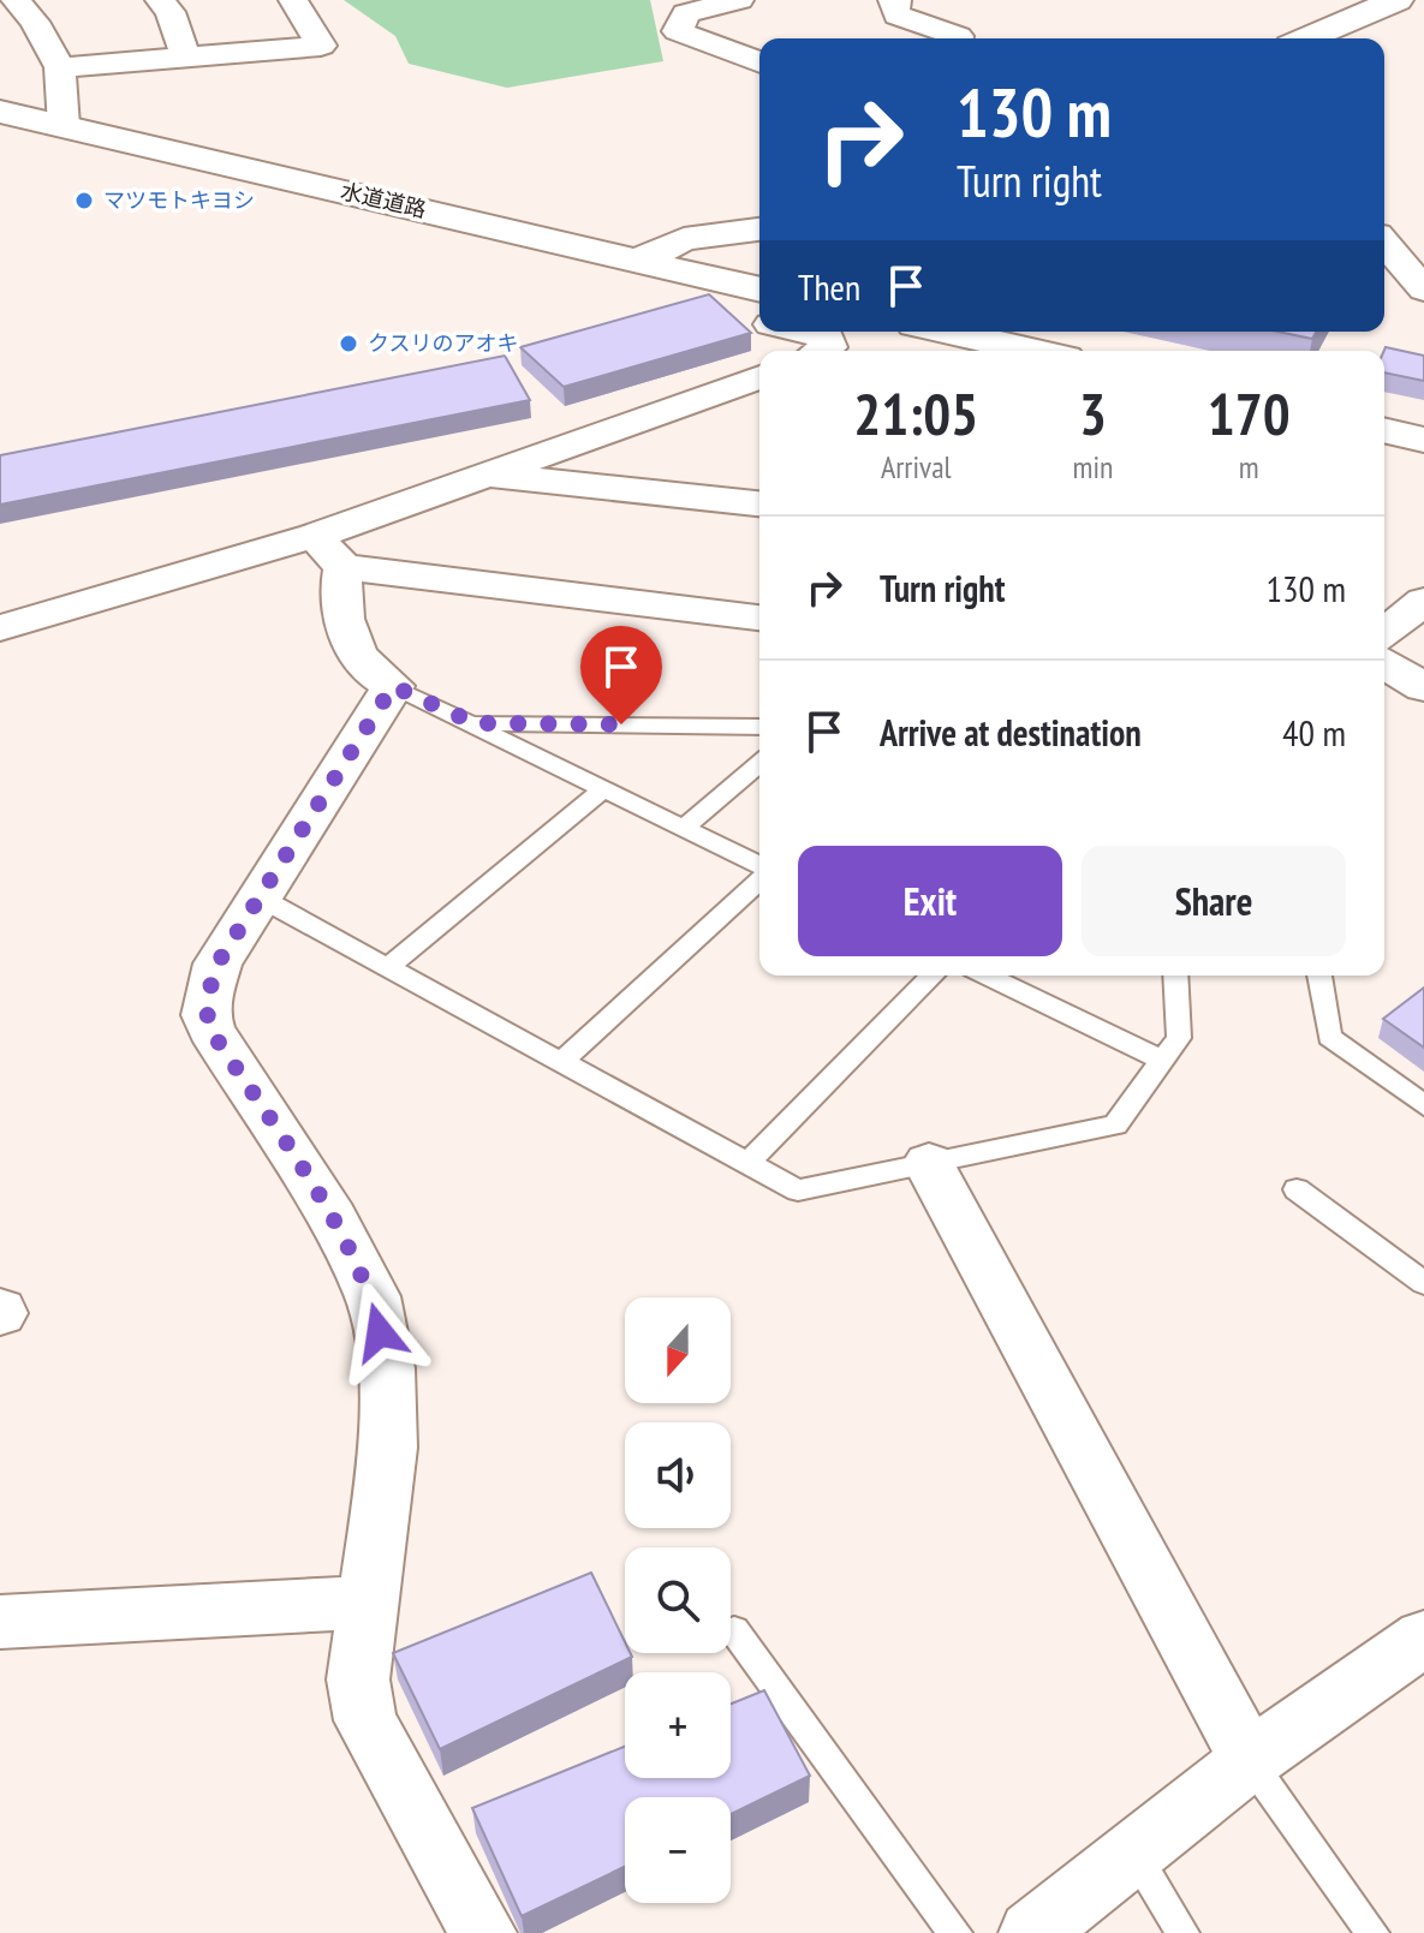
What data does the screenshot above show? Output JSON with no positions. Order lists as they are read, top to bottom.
{
  "streets": {
    "street": ["水道道路"]
  },
  "places": ["マツモトキヨシ", "クスリのアオキ"],
  "north": "bottom",
  "page": {
    "turn": ["130 m", "Turn right"],
    "then": "Then",
    "eta": [
      "21:05",
      "Arrival",
      "3",
      "min",
      "170",
      "m"
    ],
    "list": [
      {
        "name": "Turn right",
        "value": "130 m"
      },
      {
        "name": "Arrive at destination",
        "value": "40 m"
      }
    ],
    "buttons": ["Exit", "Share"],
    "map_buttons": ["+", "−"]
  }
}
